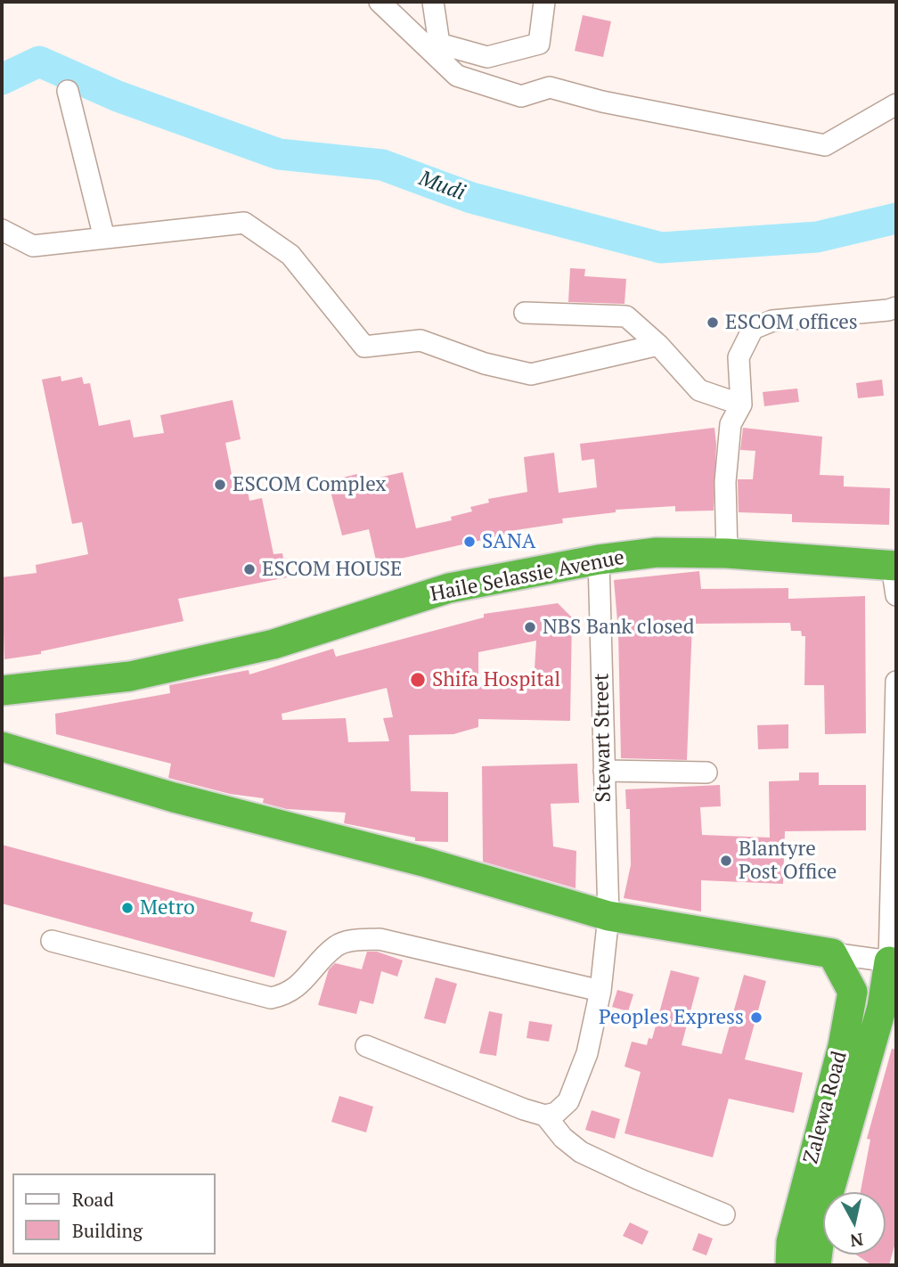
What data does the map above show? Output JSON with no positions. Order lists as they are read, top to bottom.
{
  "streets": {
    "highway": ["Haile Selassie Avenue", "Zalewa Road"],
    "street": ["Stewart Street"]
  },
  "crossings": [
    ["Haile Selassie Avenue", "Stewart Street"]
  ],
  "water": ["Mudi"],
  "places": [
    "ESCOM offices",
    "ESCOM Complex",
    "SANA",
    "ESCOM HOUSE",
    "NBS Bank closed",
    "Shifa Hospital",
    "Blantyre Post Office",
    "Metro",
    "Peoples Express"
  ],
  "legend": ["Road", "Building"],
  "north": "bottom"
}
